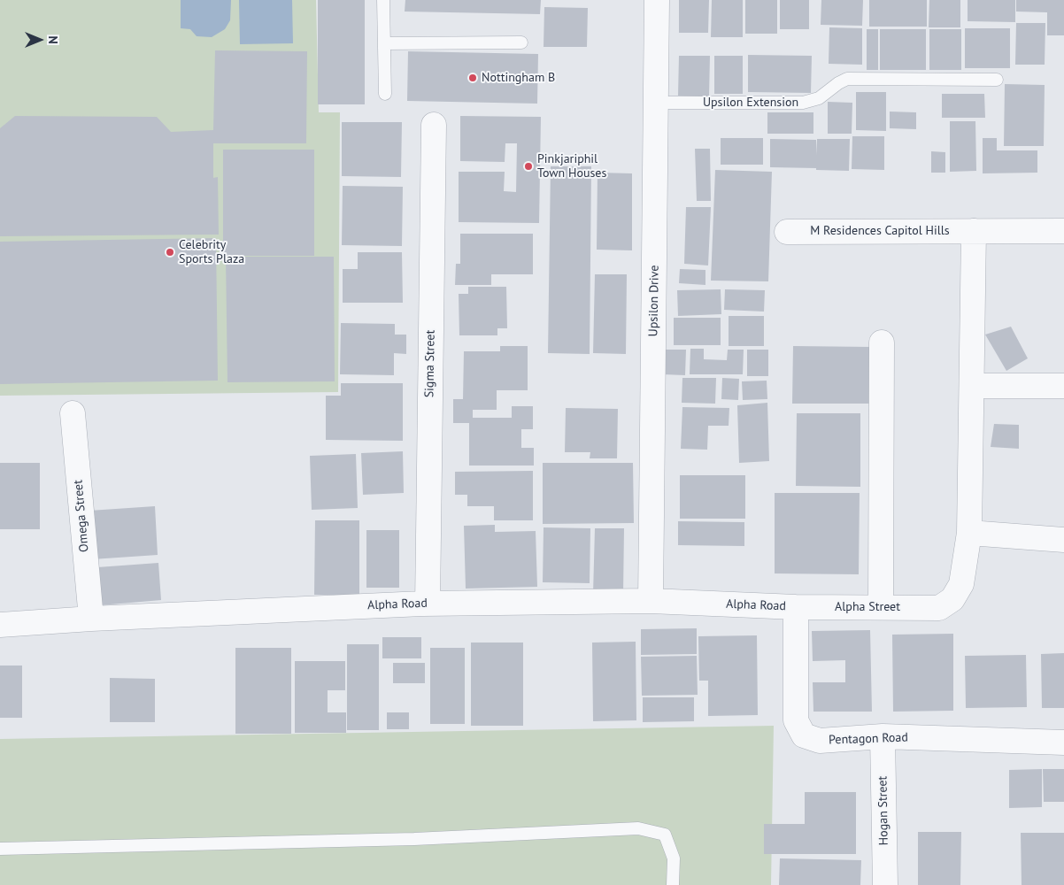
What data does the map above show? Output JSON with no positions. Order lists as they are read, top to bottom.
{
  "streets": {
    "street": [
      "M Residences Capitol Hills",
      "Upsilon Drive",
      "Sigma Street",
      "Omega Street",
      "Alpha Road",
      "Alpha Street",
      "Pentagon Road",
      "Hogan Street"
    ],
    "lane": ["Upsilon Extension"]
  },
  "crossings": [
    ["Upsilon Extension", "Upsilon Drive"],
    ["Upsilon Drive", "Alpha Road"],
    ["Sigma Street", "Alpha Road"],
    ["Omega Street", "Alpha Road"],
    ["Alpha Road", "Alpha Street"],
    ["Alpha Road", "Pentagon Road"],
    ["Alpha Street", "Pentagon Road"],
    ["Pentagon Road", "Hogan Street"]
  ],
  "places": ["Nottingham B", "Pinkjariphil Town Houses", "Celebrity Sports Plaza"],
  "north": "right"
}
